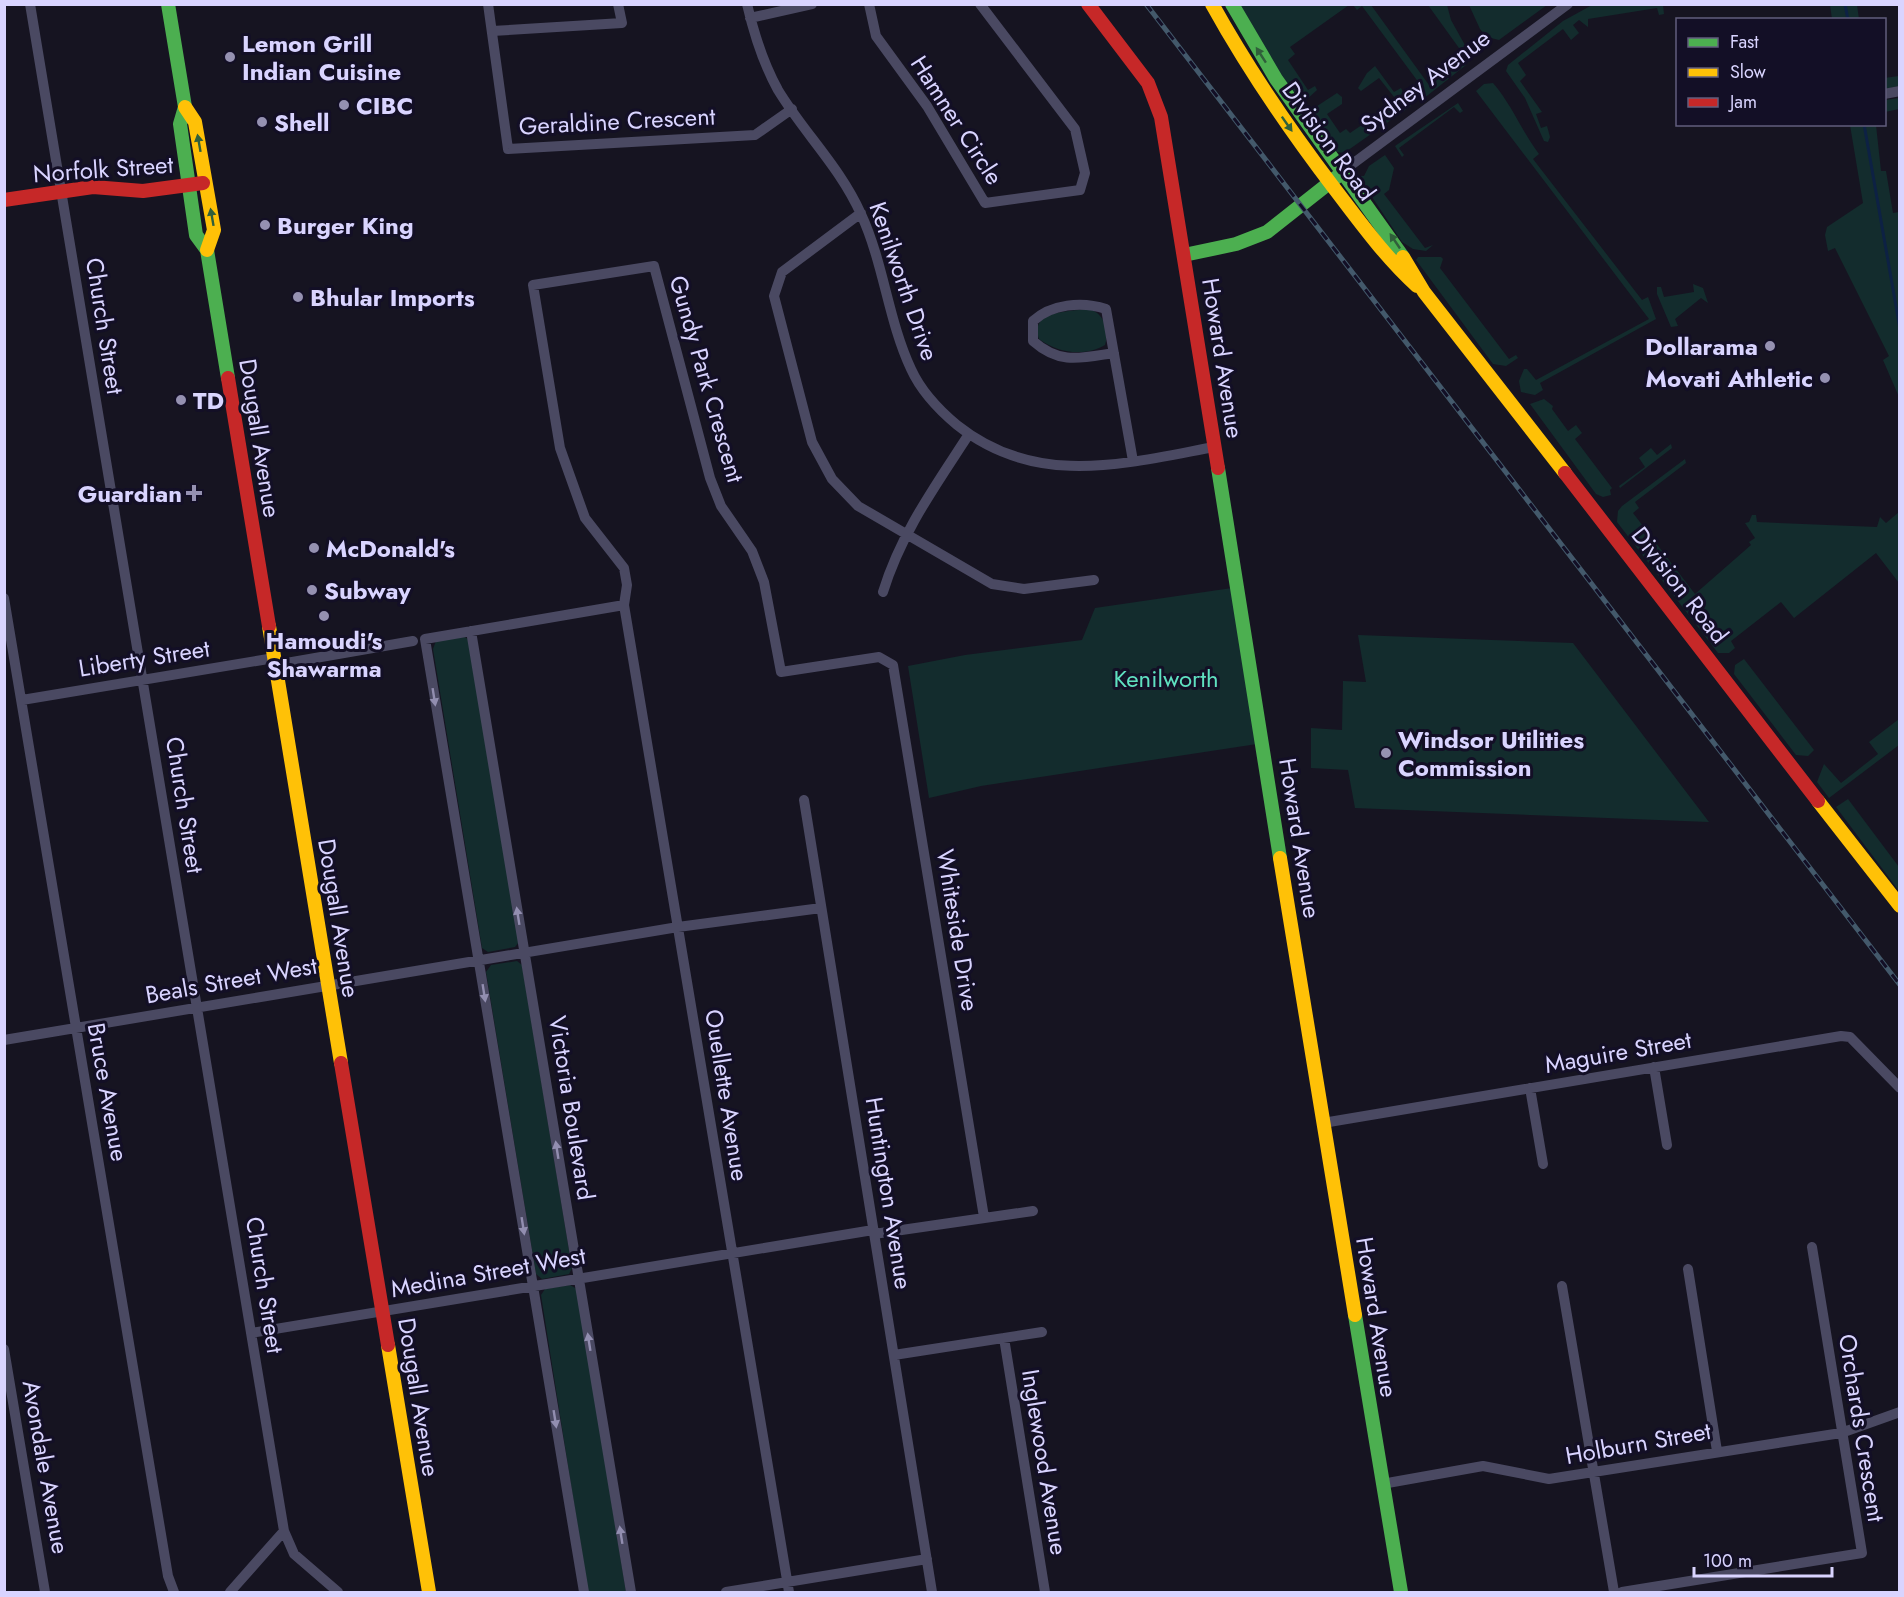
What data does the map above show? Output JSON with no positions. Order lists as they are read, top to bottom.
{
  "streets": {
    "main road": [
      "Sydney Avenue",
      "Division Road",
      "Norfolk Street",
      "Howard Avenue",
      "Dougall Avenue"
    ],
    "street": [
      "Hamner Circle",
      "Geraldine Crescent",
      "Kenilworth Drive",
      "Church Street",
      "Gundy Park Crescent",
      "Liberty Street",
      "Whiteside Drive",
      "Beals Street West",
      "Maguire Street",
      "Bruce Avenue",
      "Ouellette Avenue",
      "Victoria Boulevard",
      "Huntington Avenue",
      "Medina Street West",
      "Orchards Crescent",
      "Holburn Street",
      "Inglewood Avenue",
      "Avondale Avenue"
    ]
  },
  "crossings": [
    ["Sydney Avenue", "Division Road"],
    ["Sydney Avenue", "Howard Avenue"],
    ["Geraldine Crescent", "Kenilworth Drive"],
    ["Norfolk Street", "Church Street"],
    ["Norfolk Street", "Dougall Avenue"],
    ["Kenilworth Drive", "Howard Avenue"],
    ["Church Street", "Liberty Street"],
    ["Church Street", "Beals Street West"],
    ["Church Street", "Medina Street West"],
    ["Howard Avenue", "Maguire Street"],
    ["Howard Avenue", "Holburn Street"],
    ["Gundy Park Crescent", "Whiteside Drive"],
    ["Gundy Park Crescent", "Ouellette Avenue"],
    ["Dougall Avenue", "Liberty Street"],
    ["Dougall Avenue", "Beals Street West"],
    ["Dougall Avenue", "Medina Street West"],
    ["Liberty Street", "Bruce Avenue"],
    ["Whiteside Drive", "Medina Street West"],
    ["Beals Street West", "Bruce Avenue"],
    ["Beals Street West", "Ouellette Avenue"],
    ["Beals Street West", "Victoria Boulevard"],
    ["Beals Street West", "Huntington Avenue"],
    ["Ouellette Avenue", "Medina Street West"],
    ["Victoria Boulevard", "Medina Street West"],
    ["Huntington Avenue", "Medina Street West"],
    ["Orchards Crescent", "Holburn Street"]
  ],
  "parks": ["Kenilworth"],
  "places": {
    "other": [
      "Lemon Grill Indian Cuisine",
      "CIBC",
      "Shell",
      "Burger King",
      "Bhular Imports",
      "Dollarama",
      "Movati Athletic",
      "TD",
      "McDonald's",
      "Subway",
      "Hamoudi's Shawarma",
      "Windsor Utilities Commission"
    ],
    "health": ["Guardian"]
  },
  "legend": ["Fast", "Slow", "Jam"],
  "scale_bar": "100 m"
}
